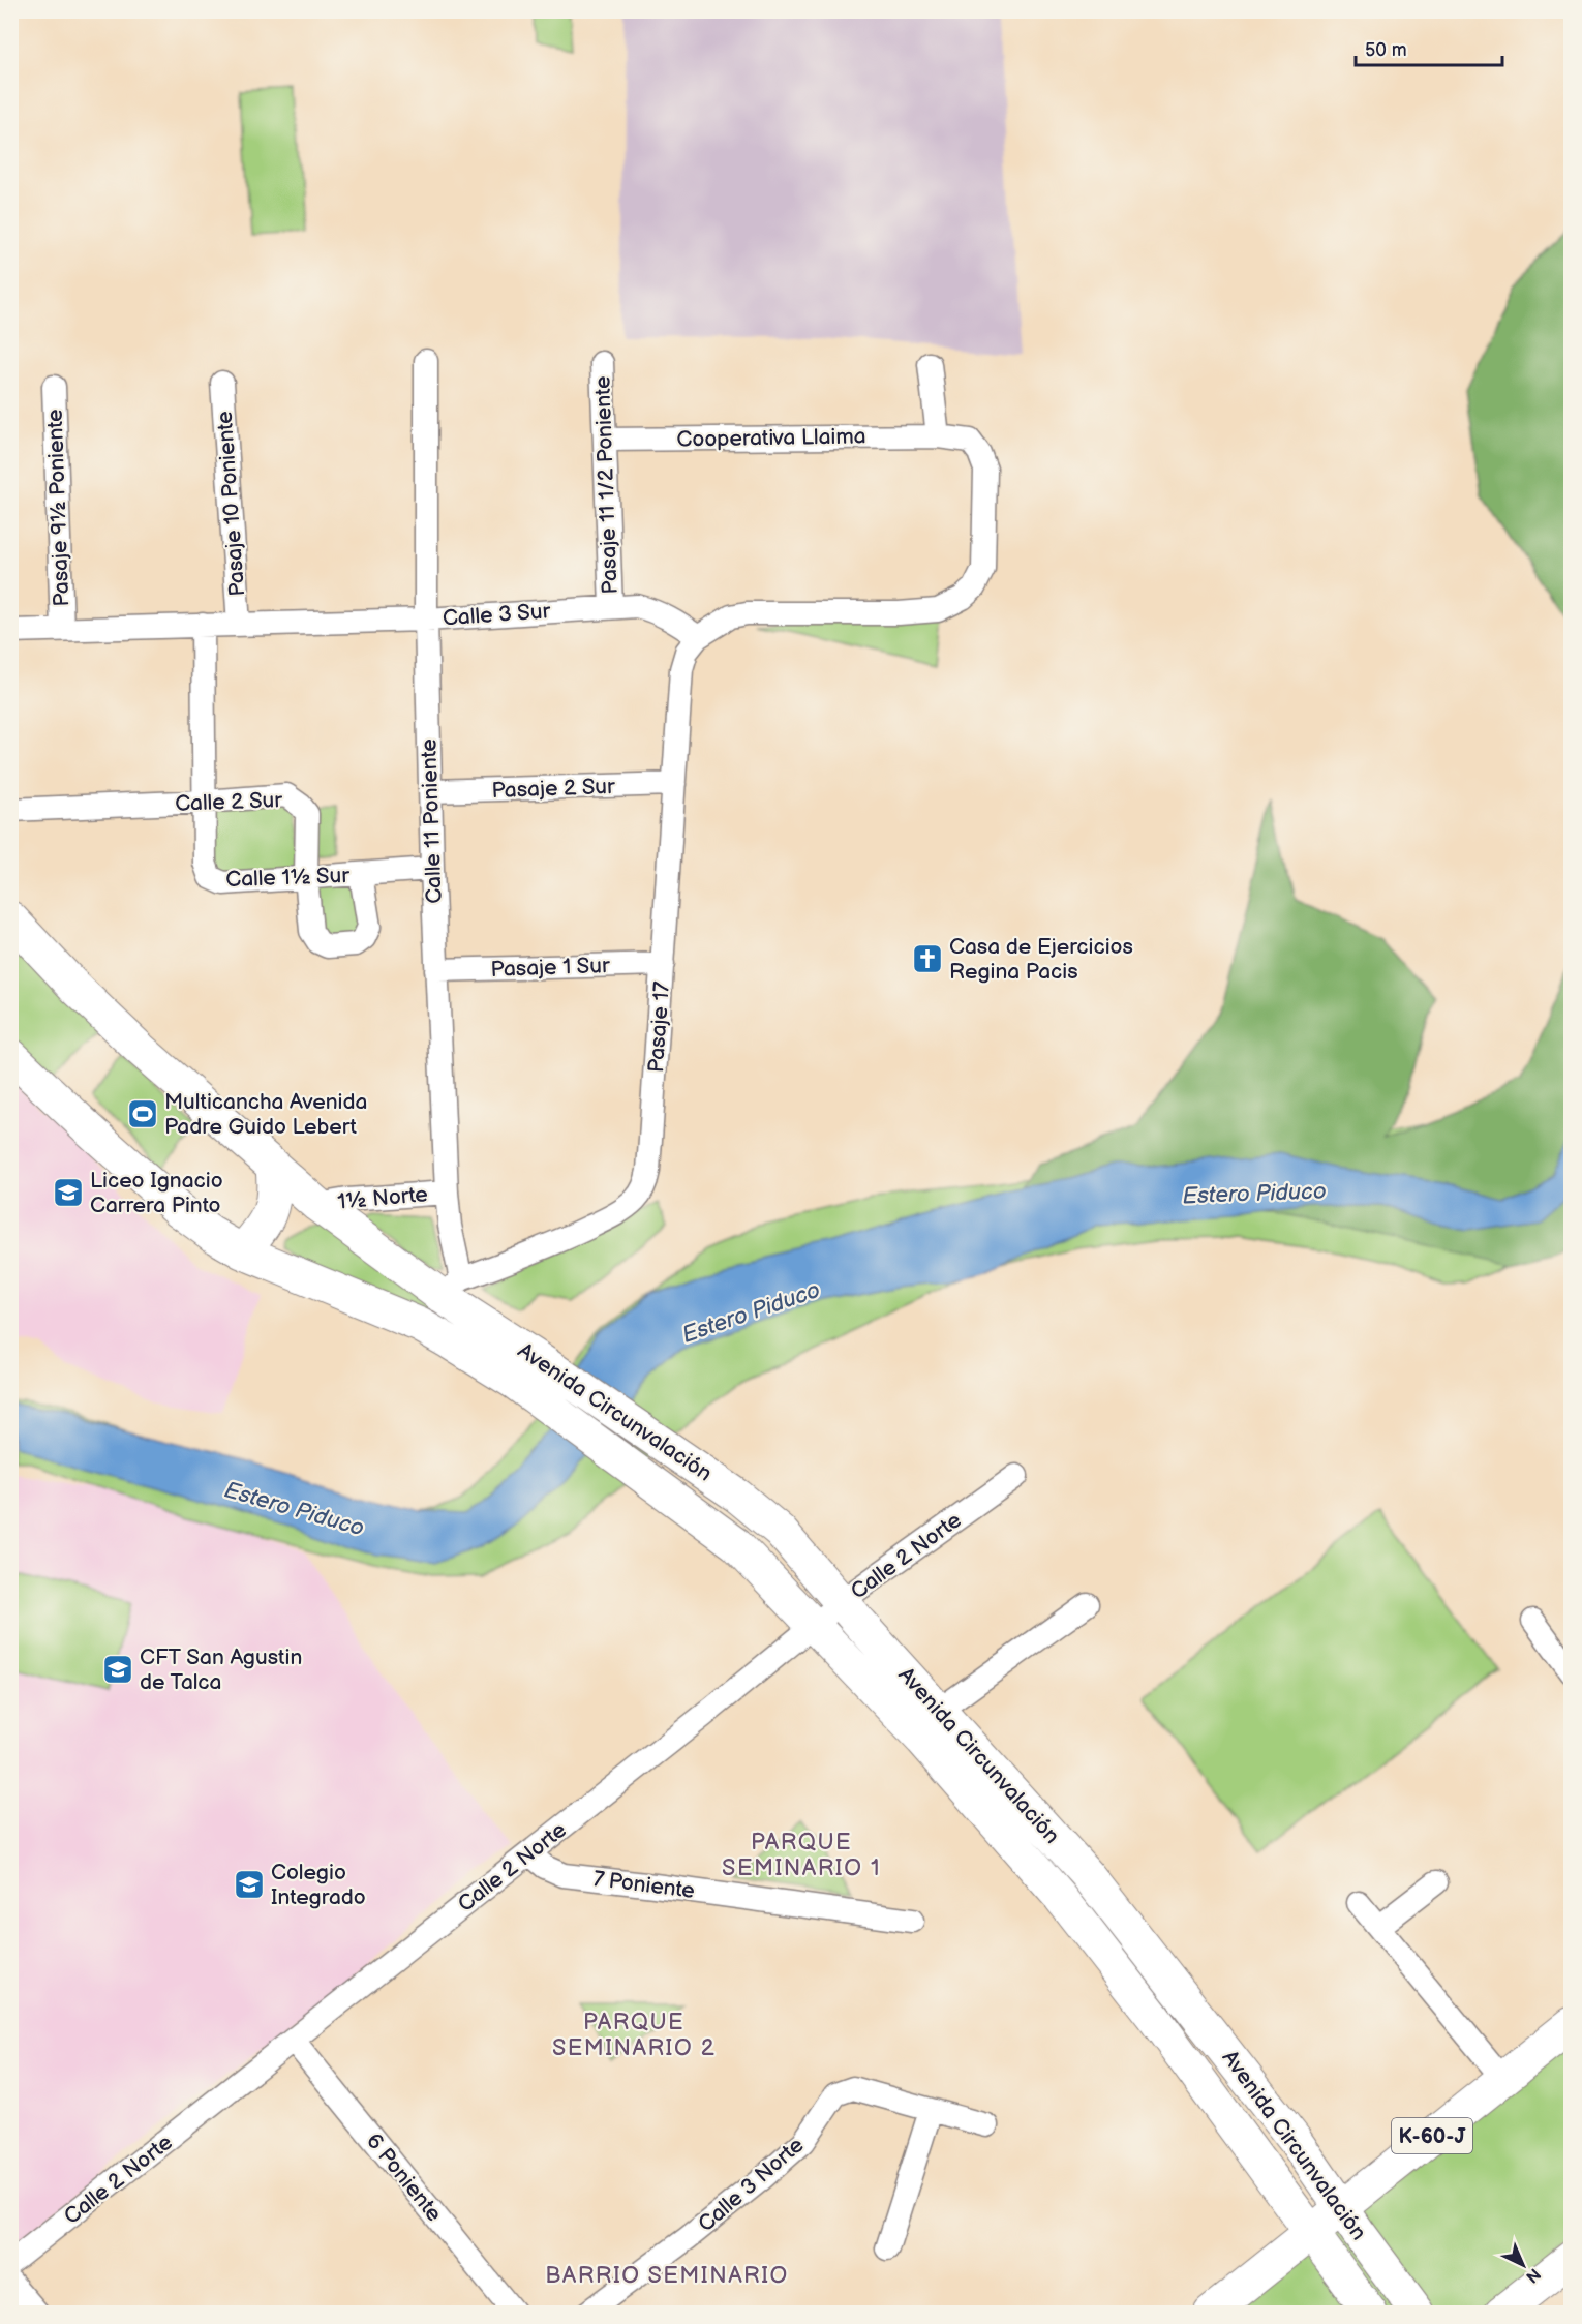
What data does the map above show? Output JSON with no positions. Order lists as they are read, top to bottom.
{
  "streets": {
    "main road": ["Avenida Circunvalación", "K-60-J"],
    "street": [
      "Cooperativa Llaima",
      "Pasaje 11 1/2 Poniente",
      "Pasaje 10 Poniente",
      "Pasaje 9½ Poniente",
      "Calle 3 Sur",
      "Pasaje 2 Sur",
      "Calle 2 Sur",
      "Calle 11 Poniente",
      "Calle 1½ Sur",
      "Pasaje 1 Sur",
      "Pasaje 17",
      "1½ Norte",
      "Calle 2 Norte",
      "7 Poniente",
      "6 Poniente",
      "Calle 3 Norte"
    ]
  },
  "crossings": [
    ["Cooperativa Llaima", "Pasaje 11 1/2 Poniente"],
    ["Cooperativa Llaima", "Calle 3 Sur"],
    ["Cooperativa Llaima", "Pasaje 17"],
    ["Pasaje 11 1/2 Poniente", "Calle 3 Sur"],
    ["Pasaje 10 Poniente", "Calle 3 Sur"],
    ["Pasaje 9½ Poniente", "Calle 3 Sur"],
    ["Calle 3 Sur", "Calle 11 Poniente"],
    ["Calle 3 Sur", "Calle 1½ Sur"],
    ["Calle 3 Sur", "Pasaje 17"],
    ["Pasaje 2 Sur", "Calle 11 Poniente"],
    ["Pasaje 2 Sur", "Pasaje 17"],
    ["Calle 2 Sur", "Calle 1½ Sur"],
    ["Calle 11 Poniente", "Calle 1½ Sur"],
    ["Calle 11 Poniente", "Pasaje 1 Sur"],
    ["Calle 11 Poniente", "Pasaje 17"],
    ["Calle 11 Poniente", "1½ Norte"],
    ["Calle 11 Poniente", "Avenida Circunvalación"],
    ["Pasaje 1 Sur", "Pasaje 17"],
    ["Pasaje 17", "Avenida Circunvalación"],
    ["1½ Norte", "Avenida Circunvalación"],
    ["Avenida Circunvalación", "Calle 2 Norte"],
    ["Avenida Circunvalación", "K-60-J"],
    ["Calle 2 Norte", "7 Poniente"],
    ["Calle 2 Norte", "6 Poniente"]
  ],
  "districts": ["PARQUE SEMINARIO 1", "PARQUE SEMINARIO 2", "BARRIO SEMINARIO"],
  "water": ["Estero Piduco"],
  "places": {
    "church": ["Casa de Ejercicios Regina Pacis"],
    "sports": ["Multicancha Avenida Padre Guido Lebert"],
    "school or university": ["Liceo Ignacio Carrera Pinto", "CFT San Agustin de Talca", "Colegio Integrado"]
  },
  "scale_bar": "50 m",
  "north": "bottom right"
}
